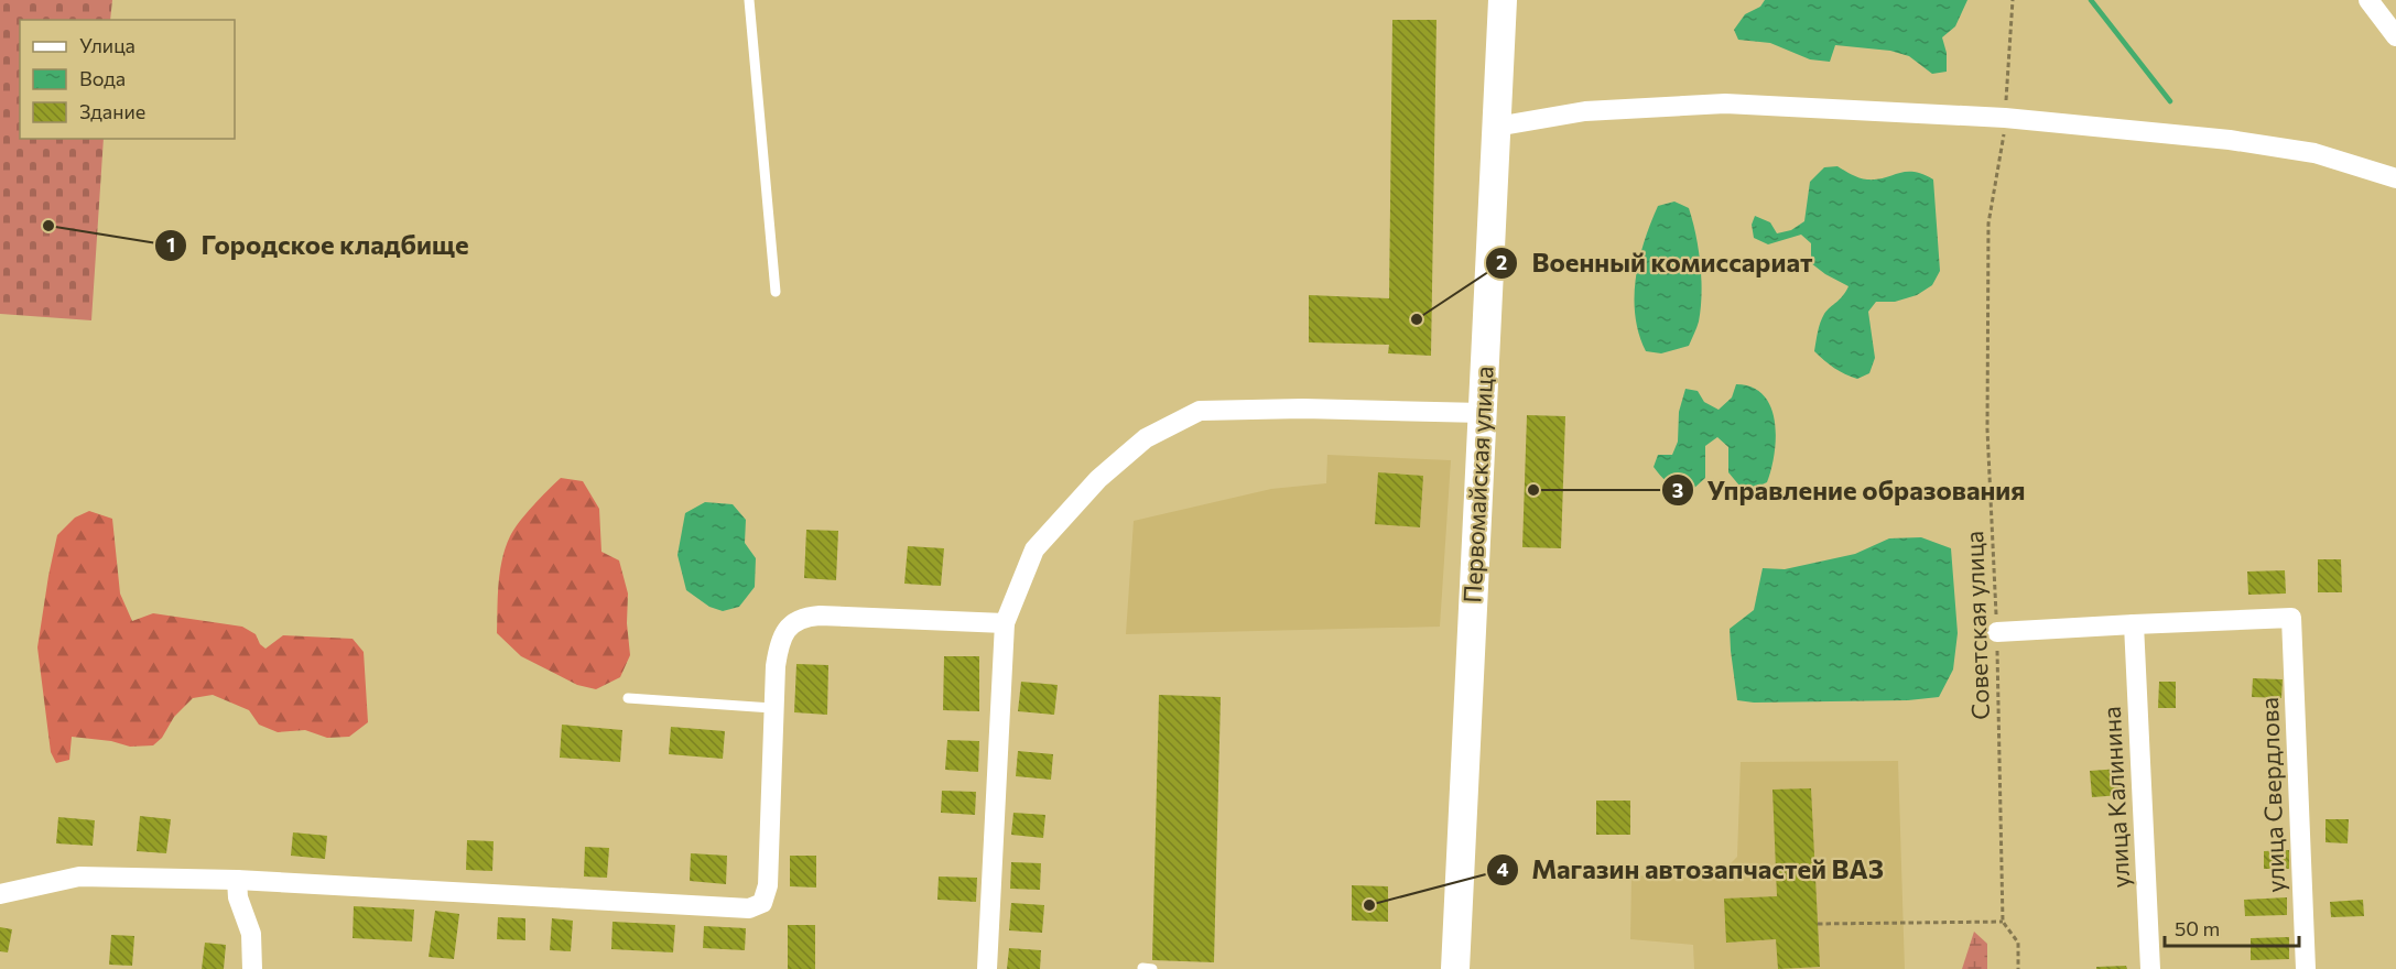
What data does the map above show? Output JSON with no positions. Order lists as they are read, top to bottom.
{
  "streets": {
    "street": ["Первомайская улица", "улица Свердлова", "улица Калинина"],
    "path": ["Советская улица"]
  },
  "crossings": [
    ["улица Свердлова", "улица Калинина"]
  ],
  "places": [
    "Городское кладбище",
    "Военный комиссариат",
    "Управление образования",
    "Магазин автозапчастей ВАЗ"
  ],
  "legend": ["Улица", "Вода", "Здание"],
  "scale_bar": "50 m"
}
